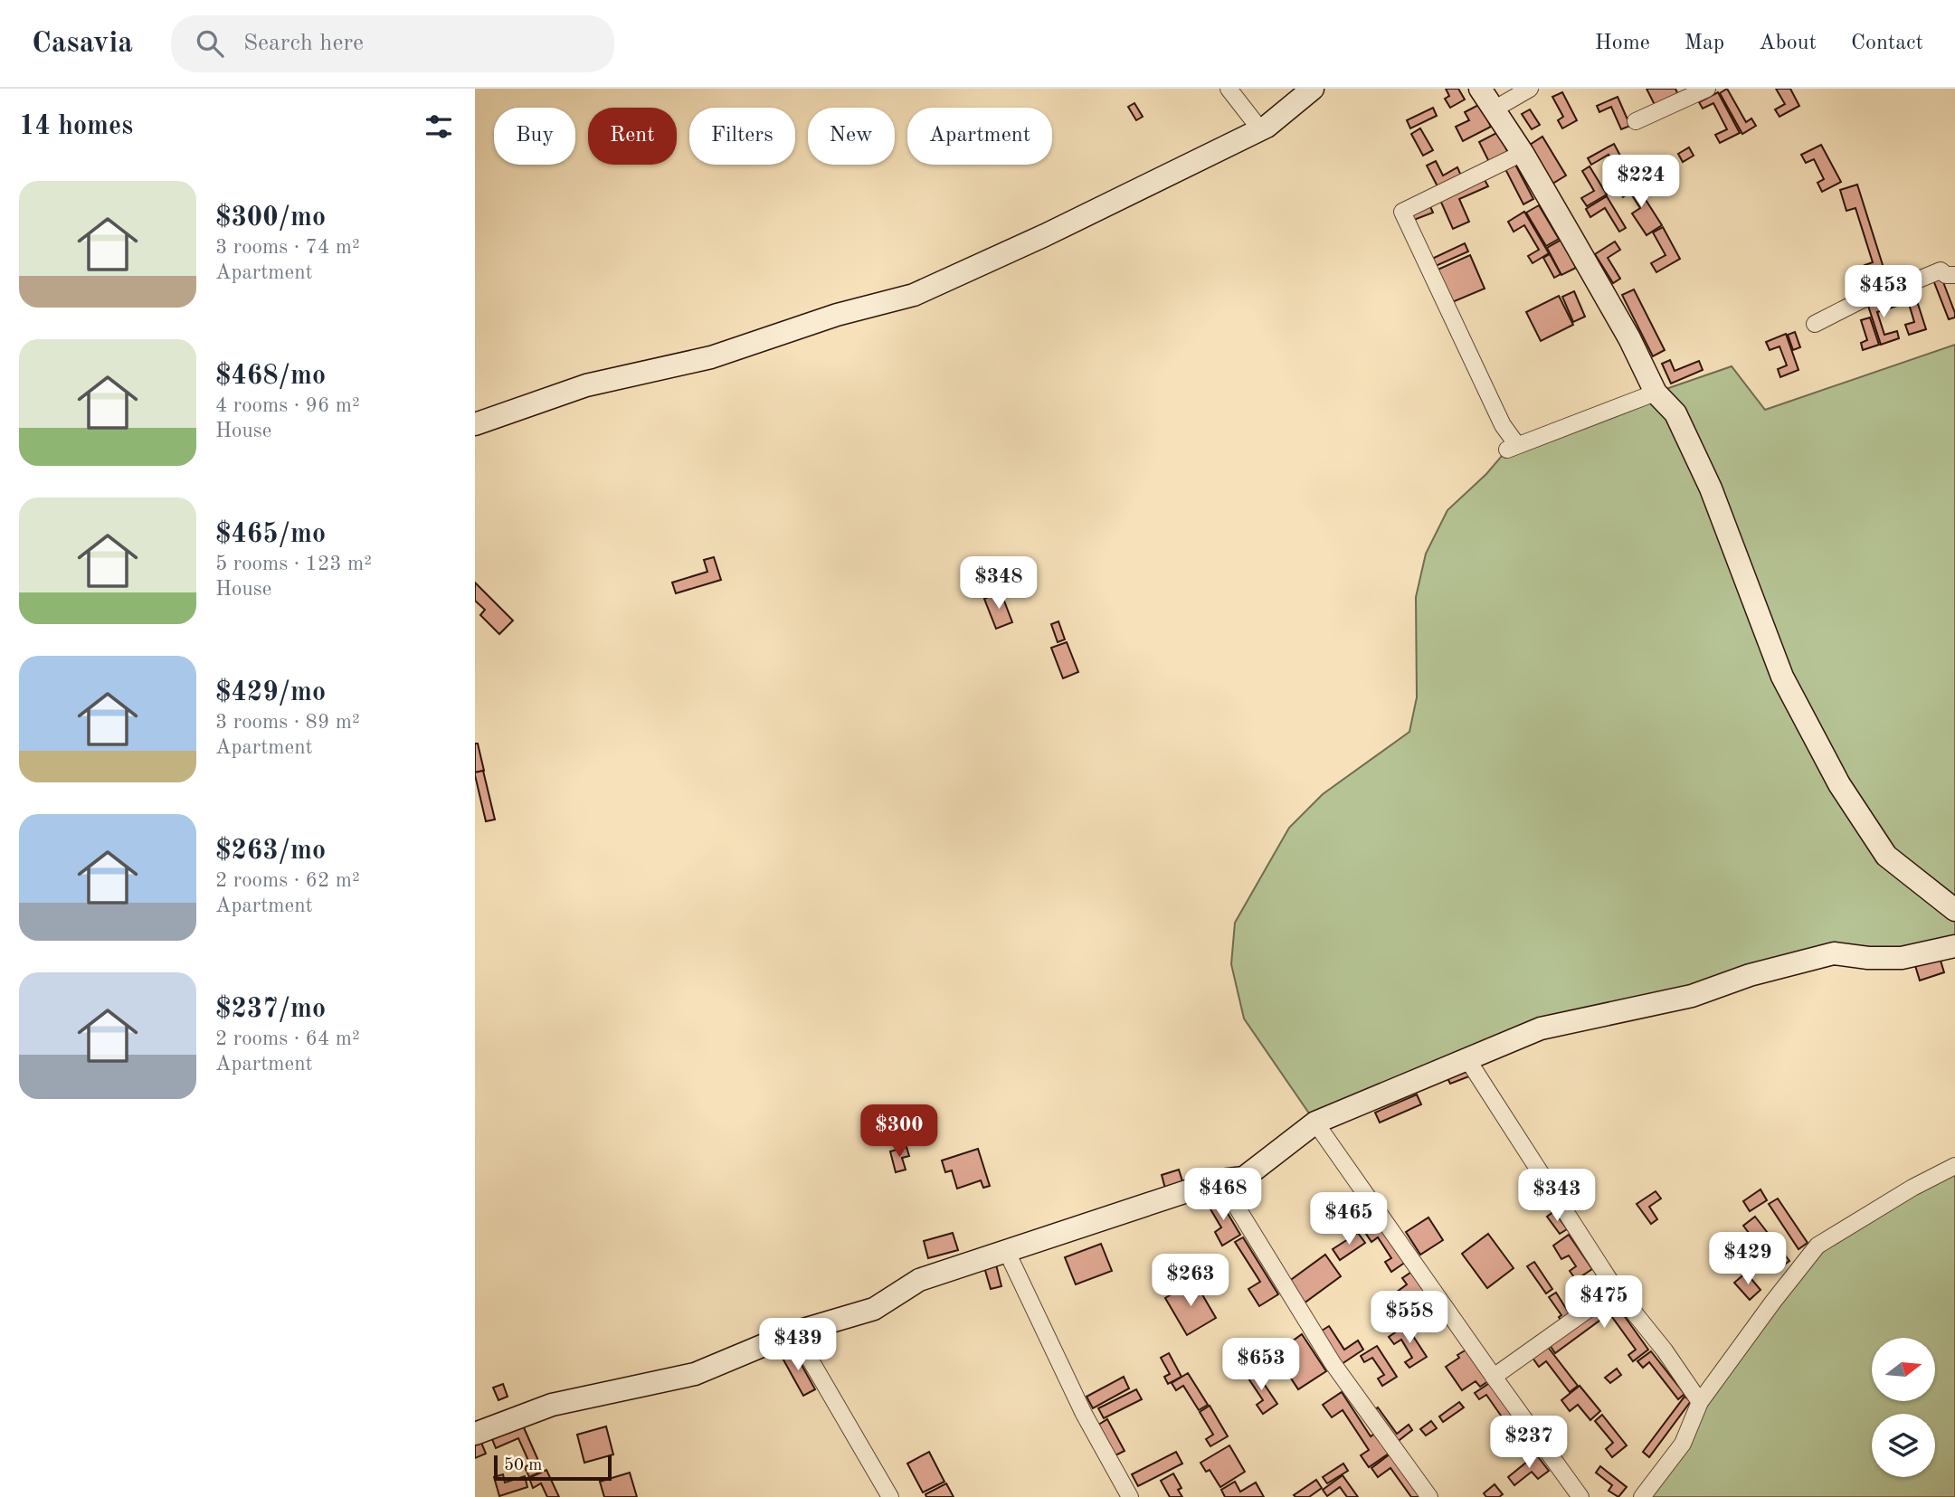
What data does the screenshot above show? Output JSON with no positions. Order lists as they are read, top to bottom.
{
  "scale_bar": "50 m",
  "north": "right",
  "page": {
    "header": "Casavia",
    "search": "Search here",
    "nav": [
      "Home",
      "Map",
      "About",
      "Contact"
    ],
    "heading": "14 homes",
    "chip": [
      "Buy",
      "Rent",
      "Filters",
      "New",
      "Apartment"
    ],
    "price": [
      "$224",
      "$453",
      "$348",
      "$300",
      "$468",
      "$343",
      "$465",
      "$429",
      "$263",
      "$475",
      "$558",
      "$439",
      "$653",
      "$237"
    ],
    "list": [
      {
        "name": "$300/mo",
        "note": "3 rooms · 74 m² · Apartment"
      },
      {
        "name": "$468/mo",
        "note": "4 rooms · 96 m² · House"
      },
      {
        "name": "$465/mo",
        "note": "5 rooms · 123 m² · House"
      },
      {
        "name": "$429/mo",
        "note": "3 rooms · 89 m² · Apartment"
      },
      {
        "name": "$263/mo",
        "note": "2 rooms · 62 m² · Apartment"
      },
      {
        "name": "$237/mo",
        "note": "2 rooms · 64 m² · Apartment"
      }
    ],
    "scale": "50 m"
  }
}
